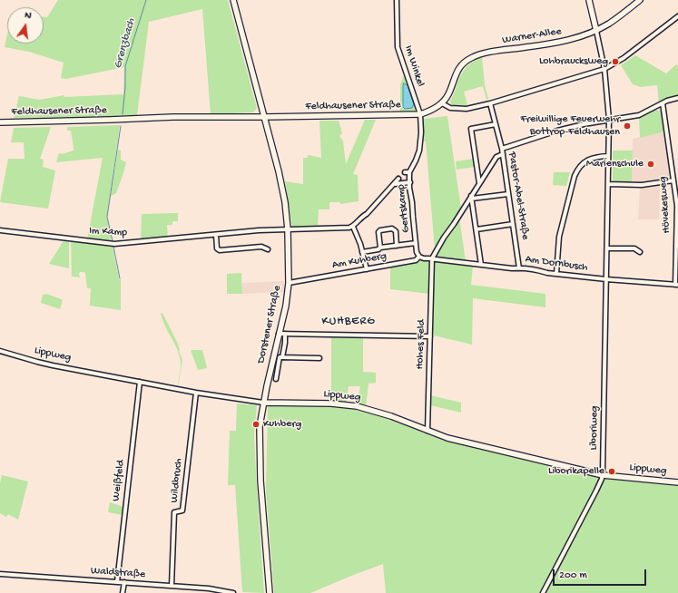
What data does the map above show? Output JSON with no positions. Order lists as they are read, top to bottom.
{
  "streets": {
    "street": [
      "Warner-Allee",
      "Im Winkel",
      "Feldhausener Straße",
      "Pastor-Abel-Straße",
      "Hövekesweg",
      "Gertskamp",
      "Im Kamp",
      "Am Kuhberg",
      "Am Dornbusch",
      "Dorstener Straße",
      "Hohes Feld",
      "Lippweg",
      "Liboriweg",
      "Weißfeld",
      "Wildbruch",
      "Waldstraße"
    ]
  },
  "crossings": [
    ["Warner-Allee", "Feldhausener Straße"],
    ["Im Winkel", "Feldhausener Straße"],
    ["Im Winkel", "Gertskamp"],
    ["Feldhausener Straße", "Dorstener Straße"],
    ["Pastor-Abel-Straße", "Am Dornbusch"],
    ["Hövekesweg", "Am Dornbusch"],
    ["Gertskamp", "Am Kuhberg"],
    ["Im Kamp", "Dorstener Straße"],
    ["Am Kuhberg", "Am Dornbusch"],
    ["Am Kuhberg", "Dorstener Straße"],
    ["Am Kuhberg", "Hohes Feld"],
    ["Am Dornbusch", "Hohes Feld"],
    ["Am Dornbusch", "Liboriweg"],
    ["Dorstener Straße", "Lippweg"],
    ["Hohes Feld", "Lippweg"],
    ["Lippweg", "Liboriweg"],
    ["Lippweg", "Weißfeld"],
    ["Lippweg", "Wildbruch"],
    ["Weißfeld", "Waldstraße"],
    ["Wildbruch", "Waldstraße"]
  ],
  "districts": ["KUHBERG"],
  "water": ["Grenzbach"],
  "places": [
    "Lohbraucksweg",
    "Freiwillige Feuerwehr Bottrop-Feldhausen",
    "Marienschule",
    "Kuhberg",
    "Liborikapelle"
  ],
  "scale_bar": "200 m",
  "north": "top"
}
